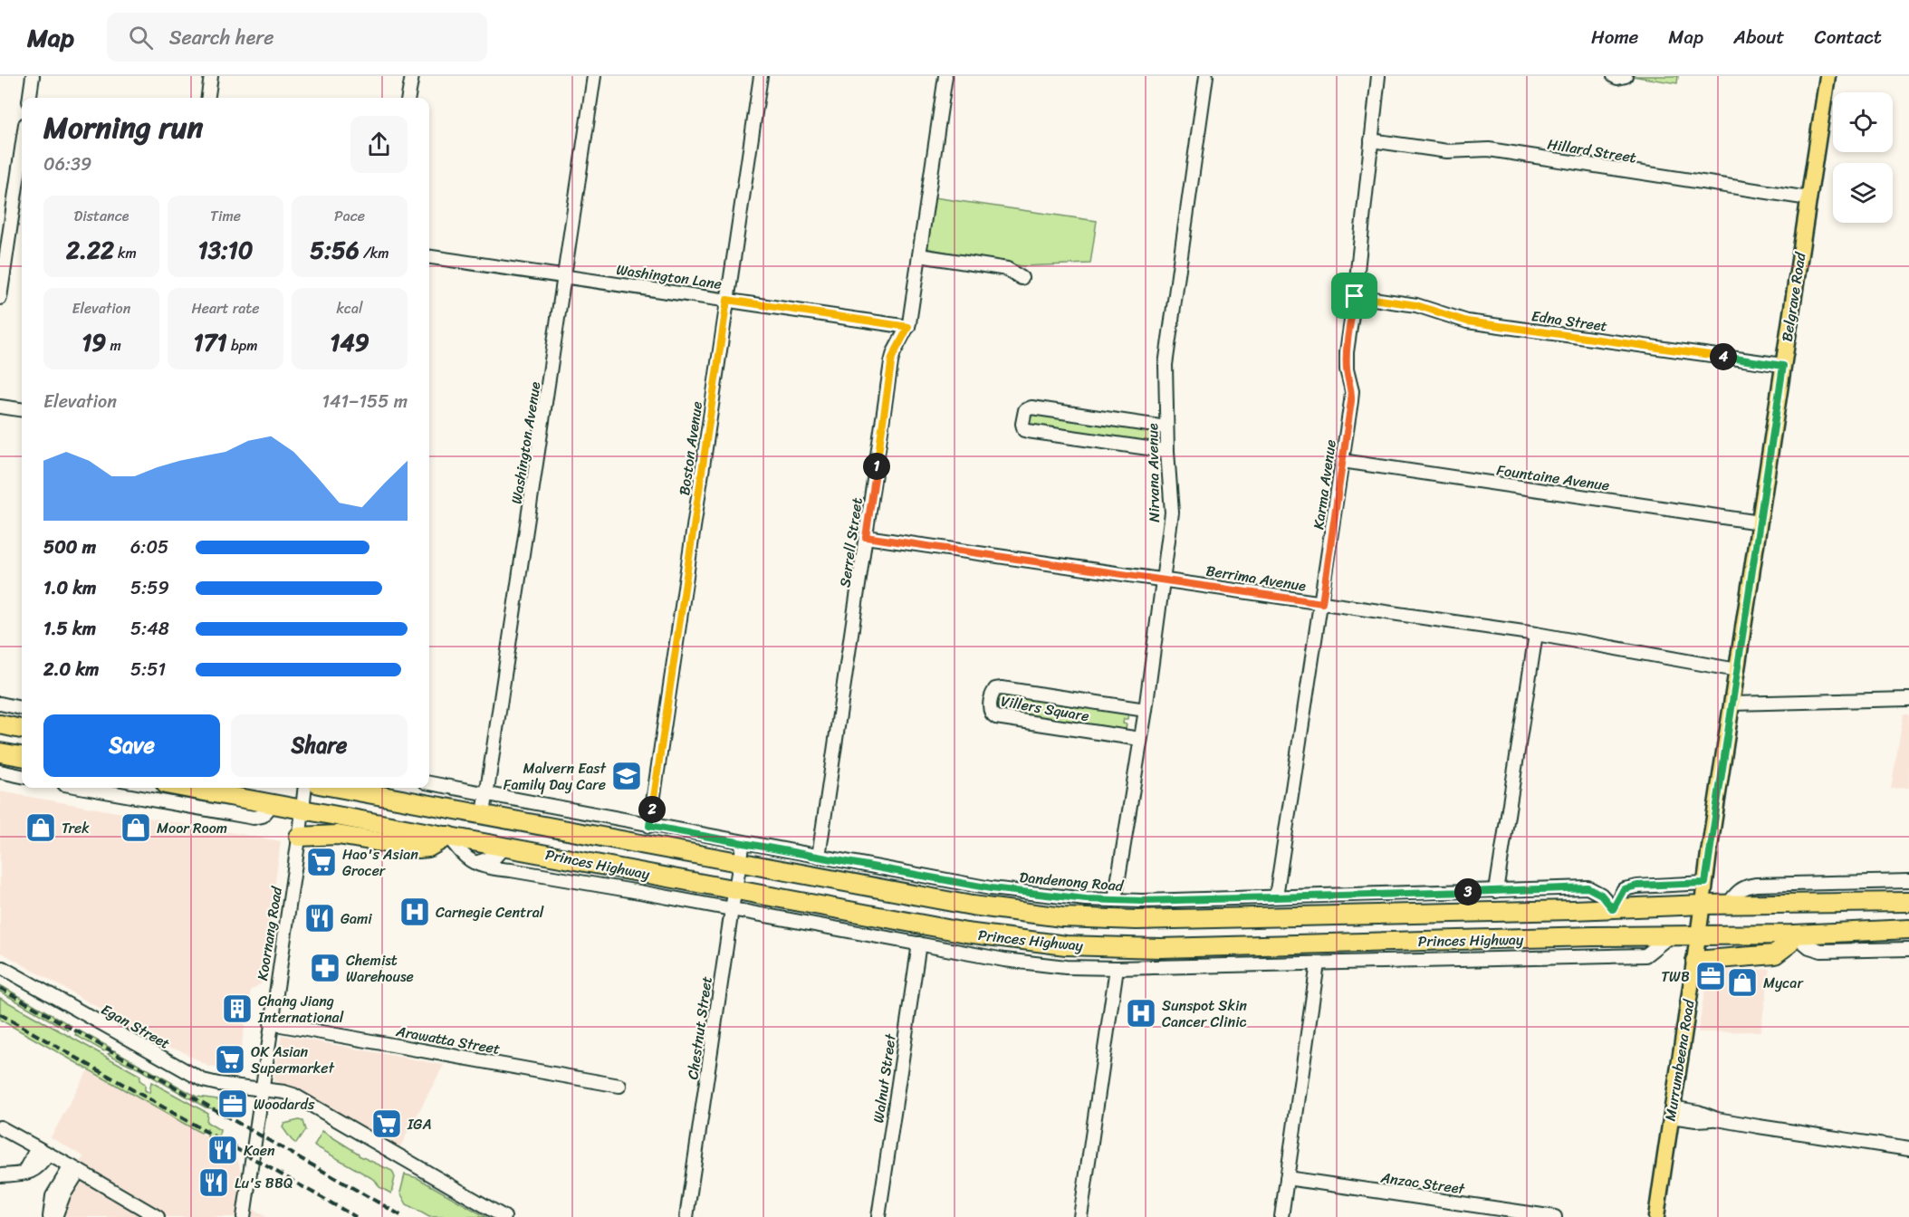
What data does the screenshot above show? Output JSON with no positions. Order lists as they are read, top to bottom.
{
  "streets": {
    "highway": ["Princes Highway"],
    "main road": ["Belgrave Road", "Murrumbeena Road"],
    "street": [
      "Hillard Street",
      "Washington Lane",
      "Edna Street",
      "Washington Avenue",
      "Boston Avenue",
      "Nirvana Avenue",
      "Fountaine Avenue",
      "Karma Avenue",
      "Serrell Street",
      "Berrima Avenue",
      "Villers Square",
      "Dandenong Road",
      "Koornang Road",
      "Egan Street",
      "Chestnut Street",
      "Arawatta Street",
      "Walnut Street",
      "Anzac Street"
    ]
  },
  "crossings": [
    ["Hillard Street", "Belgrave Road"],
    ["Hillard Street", "Karma Avenue"],
    ["Washington Lane", "Washington Avenue"],
    ["Washington Lane", "Boston Avenue"],
    ["Washington Lane", "Serrell Street"],
    ["Belgrave Road", "Edna Street"],
    ["Belgrave Road", "Fountaine Avenue"],
    ["Belgrave Road", "Berrima Avenue"],
    ["Belgrave Road", "Princes Highway"],
    ["Belgrave Road", "Murrumbeena Road"],
    ["Edna Street", "Karma Avenue"],
    ["Washington Avenue", "Princes Highway"],
    ["Washington Avenue", "Dandenong Road"],
    ["Boston Avenue", "Dandenong Road"],
    ["Nirvana Avenue", "Berrima Avenue"],
    ["Nirvana Avenue", "Villers Square"],
    ["Nirvana Avenue", "Dandenong Road"],
    ["Fountaine Avenue", "Karma Avenue"],
    ["Karma Avenue", "Berrima Avenue"],
    ["Karma Avenue", "Dandenong Road"],
    ["Serrell Street", "Berrima Avenue"],
    ["Serrell Street", "Dandenong Road"],
    ["Princes Highway", "Dandenong Road"],
    ["Princes Highway", "Koornang Road"],
    ["Princes Highway", "Chestnut Street"],
    ["Princes Highway", "Murrumbeena Road"],
    ["Dandenong Road", "Chestnut Street"],
    ["Koornang Road", "Egan Street"],
    ["Koornang Road", "Arawatta Street"]
  ],
  "places": {
    "school or university": ["Malvern East Family Day Care"],
    "shop": ["Trek", "Moor Room", "Mycar"],
    "supermarket": ["Hao's Asian Grocer", "OK Asian Supermarket", "IGA"],
    "hospital": ["Carnegie Central", "Sunspot Skin Cancer Clinic"],
    "restaurant": ["Gami", "Kaen", "Lu's BBQ"],
    "pharmacy": ["Chemist Warehouse"],
    "office": ["TWB", "Woodards"],
    "building": ["Chang Jiang International"]
  },
  "page": {
    "header": "Map",
    "search": "Search here",
    "nav": [
      "Home",
      "Map",
      "About",
      "Contact"
    ],
    "heading": ["Morning run", "06:39"],
    "stats": [
      ["Distance", "2.22 km"],
      ["Time", "13:10"],
      ["Pace", "5:56 /km"],
      ["Elevation", "19 m"],
      ["Heart rate", "171 bpm"],
      ["kcal", "149"]
    ],
    "pins": [
      "4",
      "1",
      "2",
      "3"
    ],
    "chart": ["Elevation", "141–155 m"],
    "list": [
      {
        "name": "500 m",
        "note": "6:05"
      },
      {
        "name": "1.0 km",
        "note": "5:59"
      },
      {
        "name": "1.5 km",
        "note": "5:48"
      },
      {
        "name": "2.0 km",
        "note": "5:51"
      }
    ],
    "buttons": ["Save", "Share"]
  }
}
